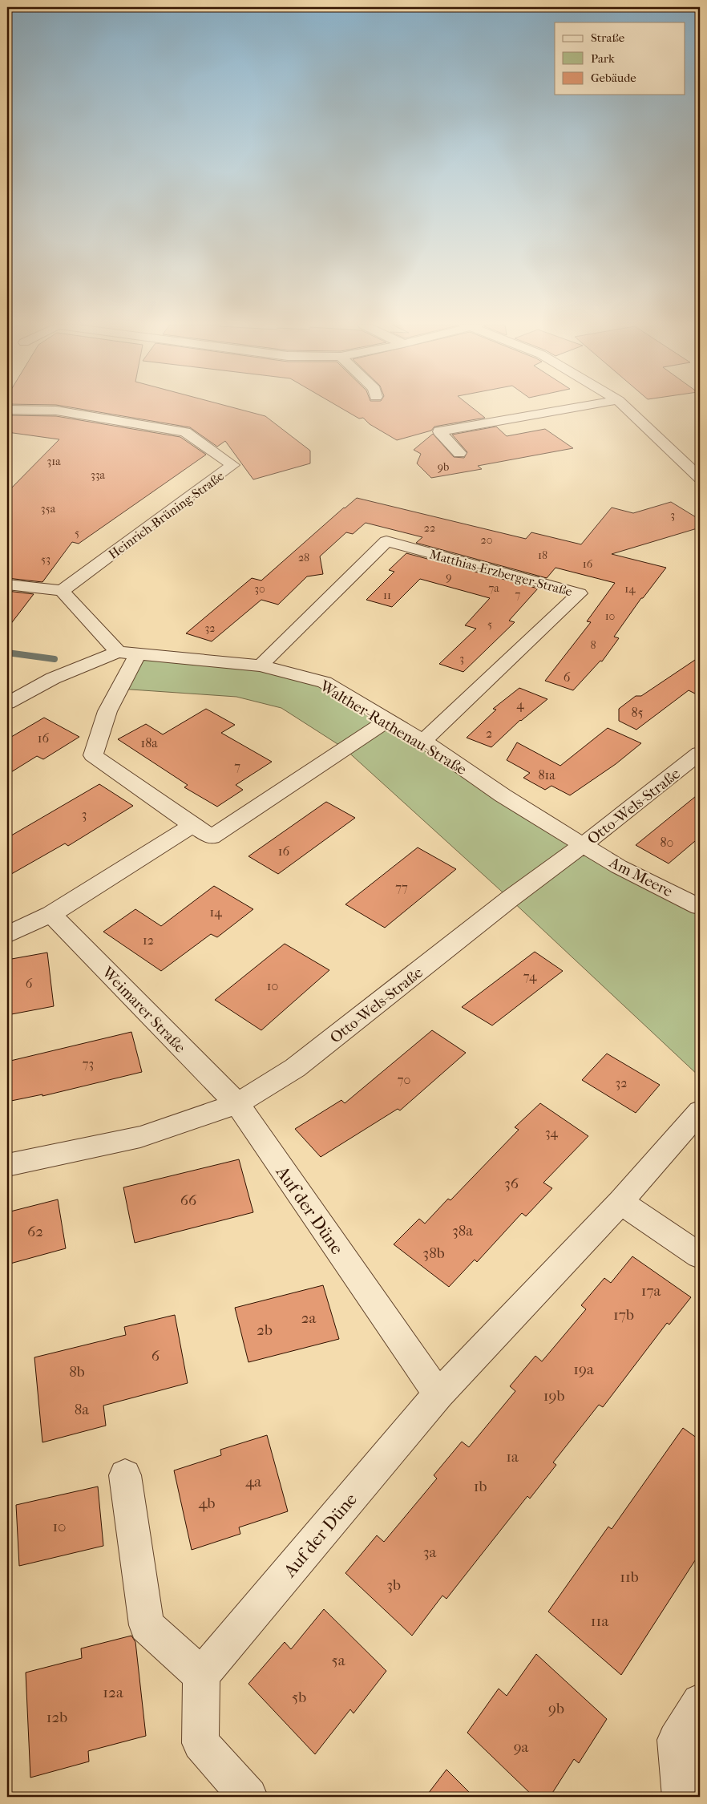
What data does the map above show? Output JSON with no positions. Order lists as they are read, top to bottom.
{
  "streets": {
    "street": [
      "Heinrich-Brüning-Straße",
      "Matthias-Erzberger-Straße",
      "Walther-Rathenau-Straße",
      "Otto-Wels-Straße",
      "Am Meere",
      "Weimarer Straße",
      "Auf der Düne"
    ]
  },
  "crossings": [
    ["Matthias-Erzberger-Straße", "Walther-Rathenau-Straße"],
    ["Walther-Rathenau-Straße", "Otto-Wels-Straße"],
    ["Walther-Rathenau-Straße", "Am Meere"],
    ["Otto-Wels-Straße", "Am Meere"],
    ["Otto-Wels-Straße", "Weimarer Straße"],
    ["Otto-Wels-Straße", "Auf der Düne"],
    ["Weimarer Straße", "Auf der Düne"]
  ],
  "house_numbers": [
    "31a",
    "9b",
    "33a",
    "35a",
    "3",
    "22",
    "5",
    "20",
    "18",
    "28",
    "53",
    "16",
    "9",
    "7a",
    "30",
    "14",
    "7",
    "11",
    "10",
    "5",
    "32",
    "8",
    "3",
    "6",
    "4",
    "85",
    "2",
    "16",
    "18a",
    "7",
    "81a",
    "3",
    "80",
    "16",
    "77",
    "14",
    "12",
    "74",
    "6",
    "10",
    "73",
    "70",
    "32",
    "34",
    "36",
    "66",
    "38a",
    "62",
    "38b",
    "17a",
    "17b",
    "2a",
    "2b",
    "6",
    "19a",
    "8b",
    "19b",
    "8a",
    "1a",
    "4a",
    "1b",
    "4b",
    "10",
    "3a",
    "11b",
    "3b",
    "11a",
    "5a",
    "12a",
    "5b",
    "9b",
    "12b",
    "9a"
  ],
  "legend": ["Straße", "Park", "Gebäude"]
}
